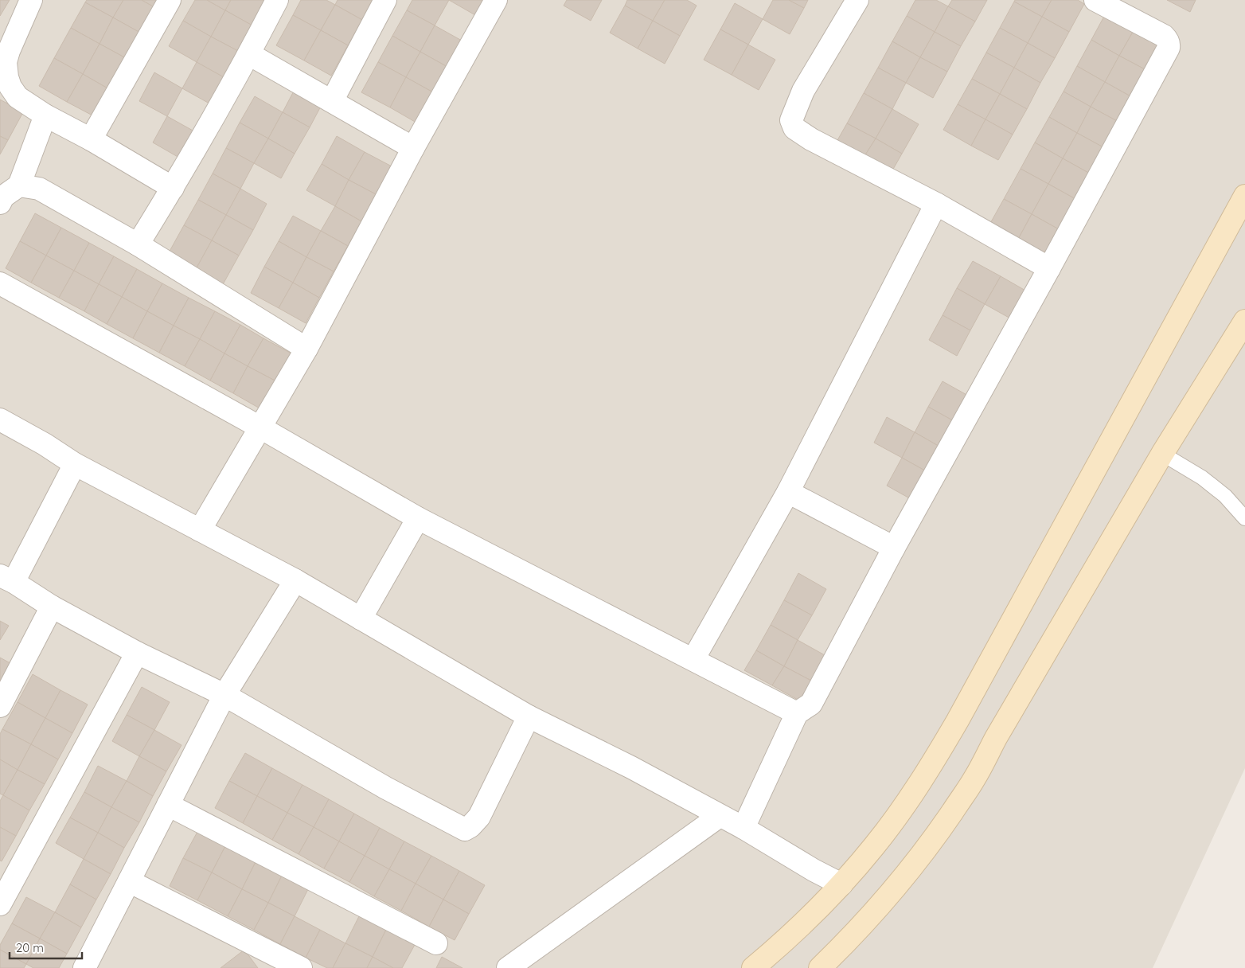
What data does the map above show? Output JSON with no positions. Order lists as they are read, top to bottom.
{
  "scale_bar": "20 m"
}
